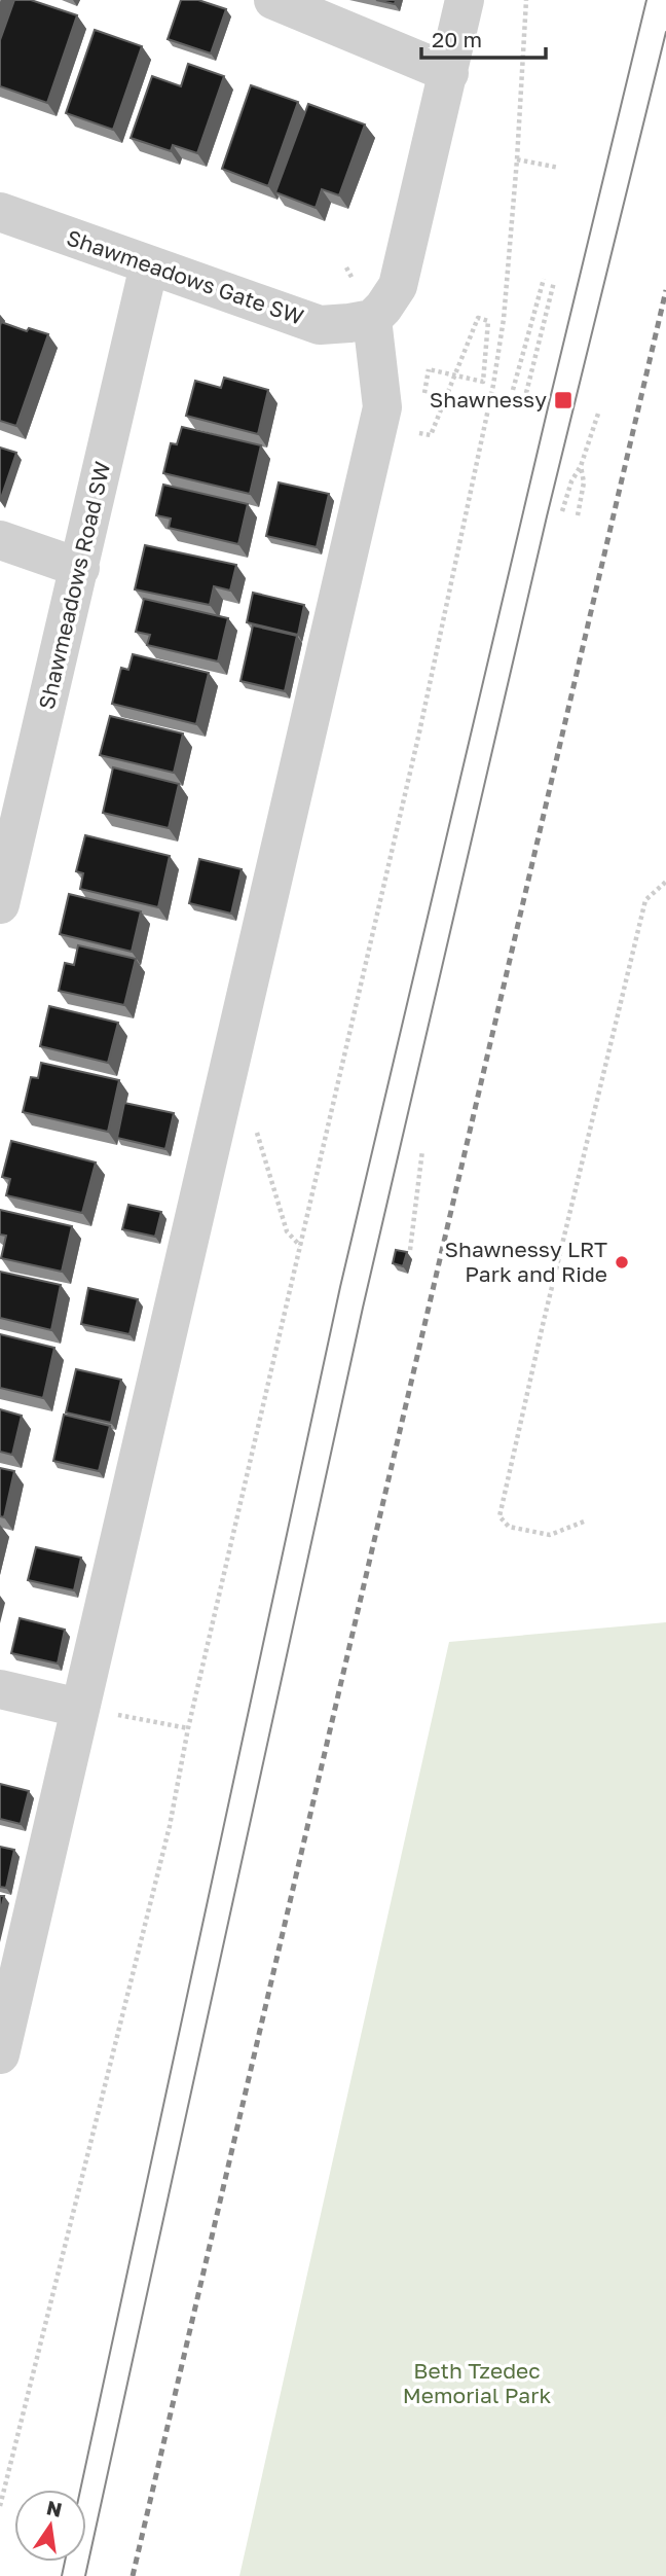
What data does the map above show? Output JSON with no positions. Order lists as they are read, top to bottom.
{
  "streets": {
    "street": ["Shawmeadows Gate SW", "Shawmeadows Road SW"]
  },
  "crossings": [
    ["Shawmeadows Gate SW", "Shawmeadows Road SW"]
  ],
  "parks": ["Beth Tzedec Memorial Park"],
  "places": {
    "transit": ["Shawnessy"],
    "other": ["Shawnessy LRT Park and Ride"]
  },
  "scale_bar": "20 m",
  "north": "top"
}
